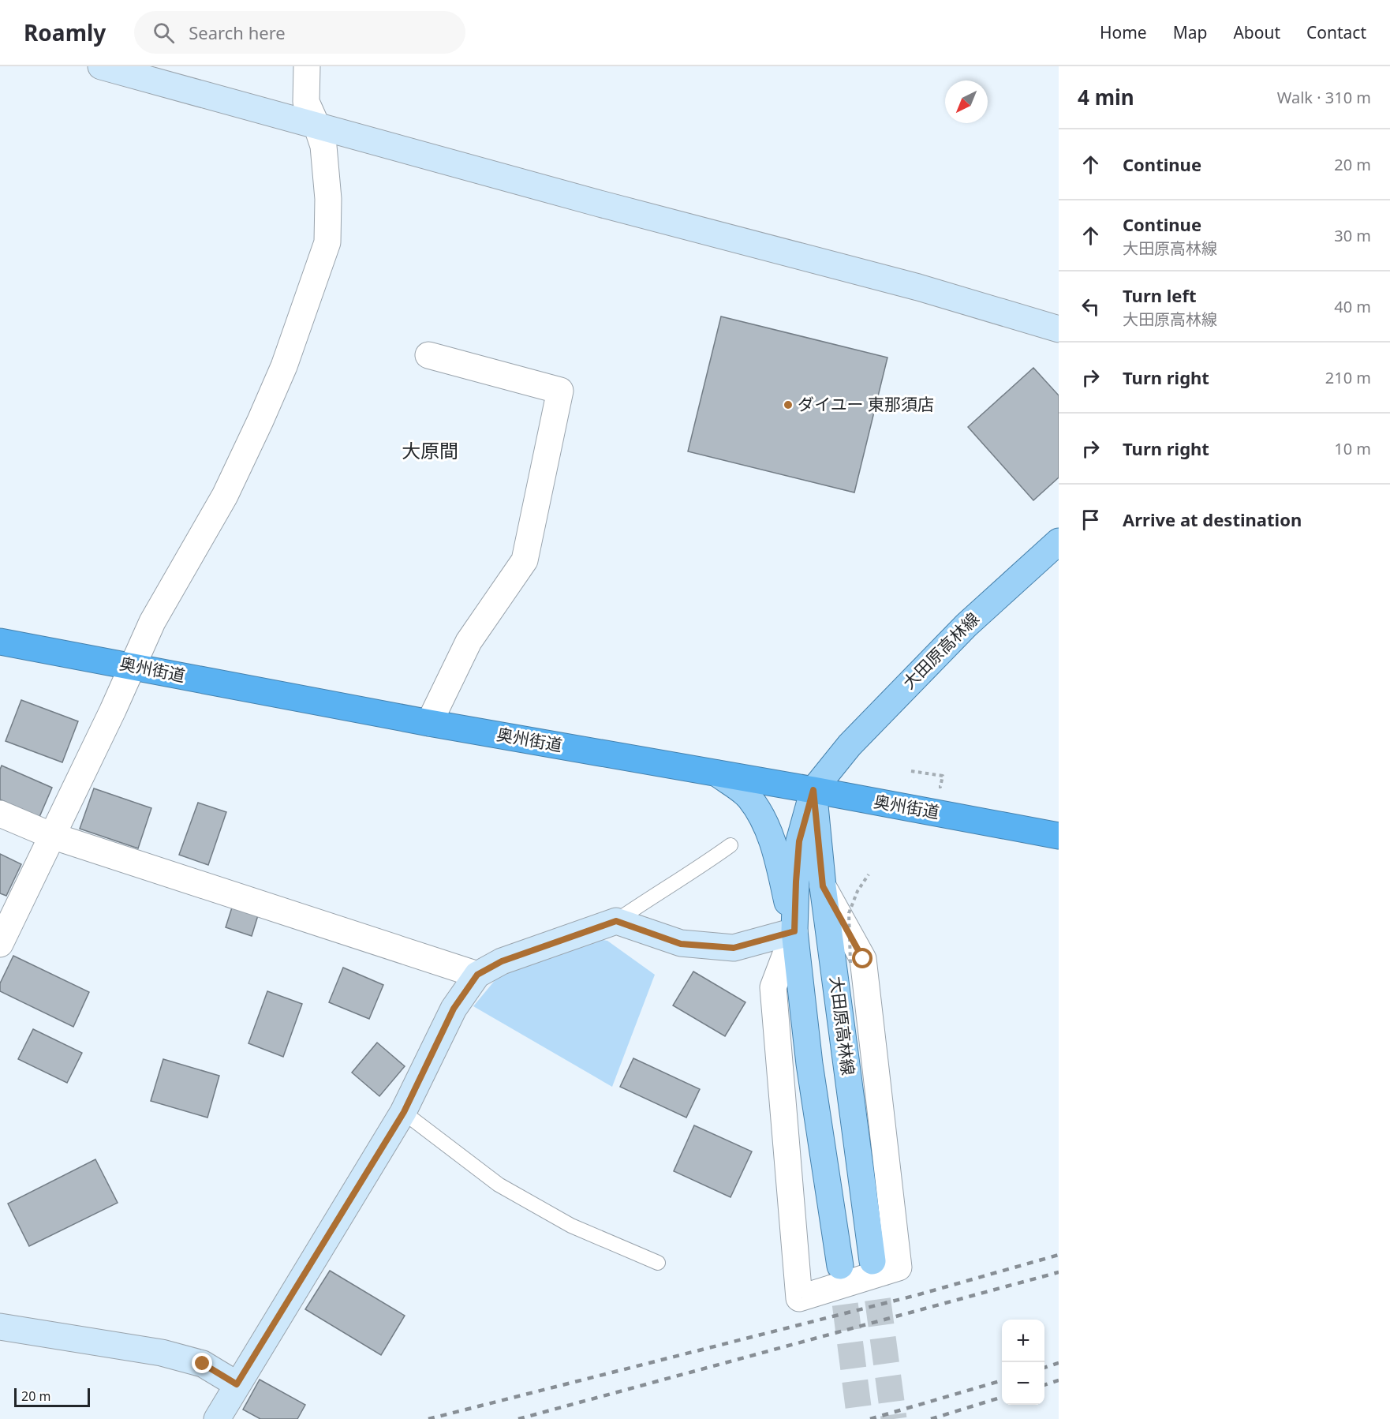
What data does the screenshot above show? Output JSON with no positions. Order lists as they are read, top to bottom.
{
  "streets": {
    "highway": ["奥州街道"],
    "main road": ["大田原高林線"]
  },
  "crossings": [
    ["大田原高林線", "奥州街道"]
  ],
  "districts": ["大原間"],
  "places": ["ダイユー 東那須店"],
  "scale_bar": "20 m",
  "north": "bottom left",
  "page": {
    "header": "Roamly",
    "search": "Search here",
    "nav": [
      "Home",
      "Map",
      "About",
      "Contact"
    ],
    "heading": ["4 min", "Walk · 310 m"],
    "list": [
      ["Continue", "20 m"],
      ["Continue", "大田原高林線", "30 m"],
      ["Turn left", "大田原高林線", "40 m"],
      ["Turn right", "210 m"],
      ["Turn right", "10 m"],
      "Arrive at destination"
    ],
    "map_buttons": ["+", "−"],
    "scale": "20 m"
  }
}
